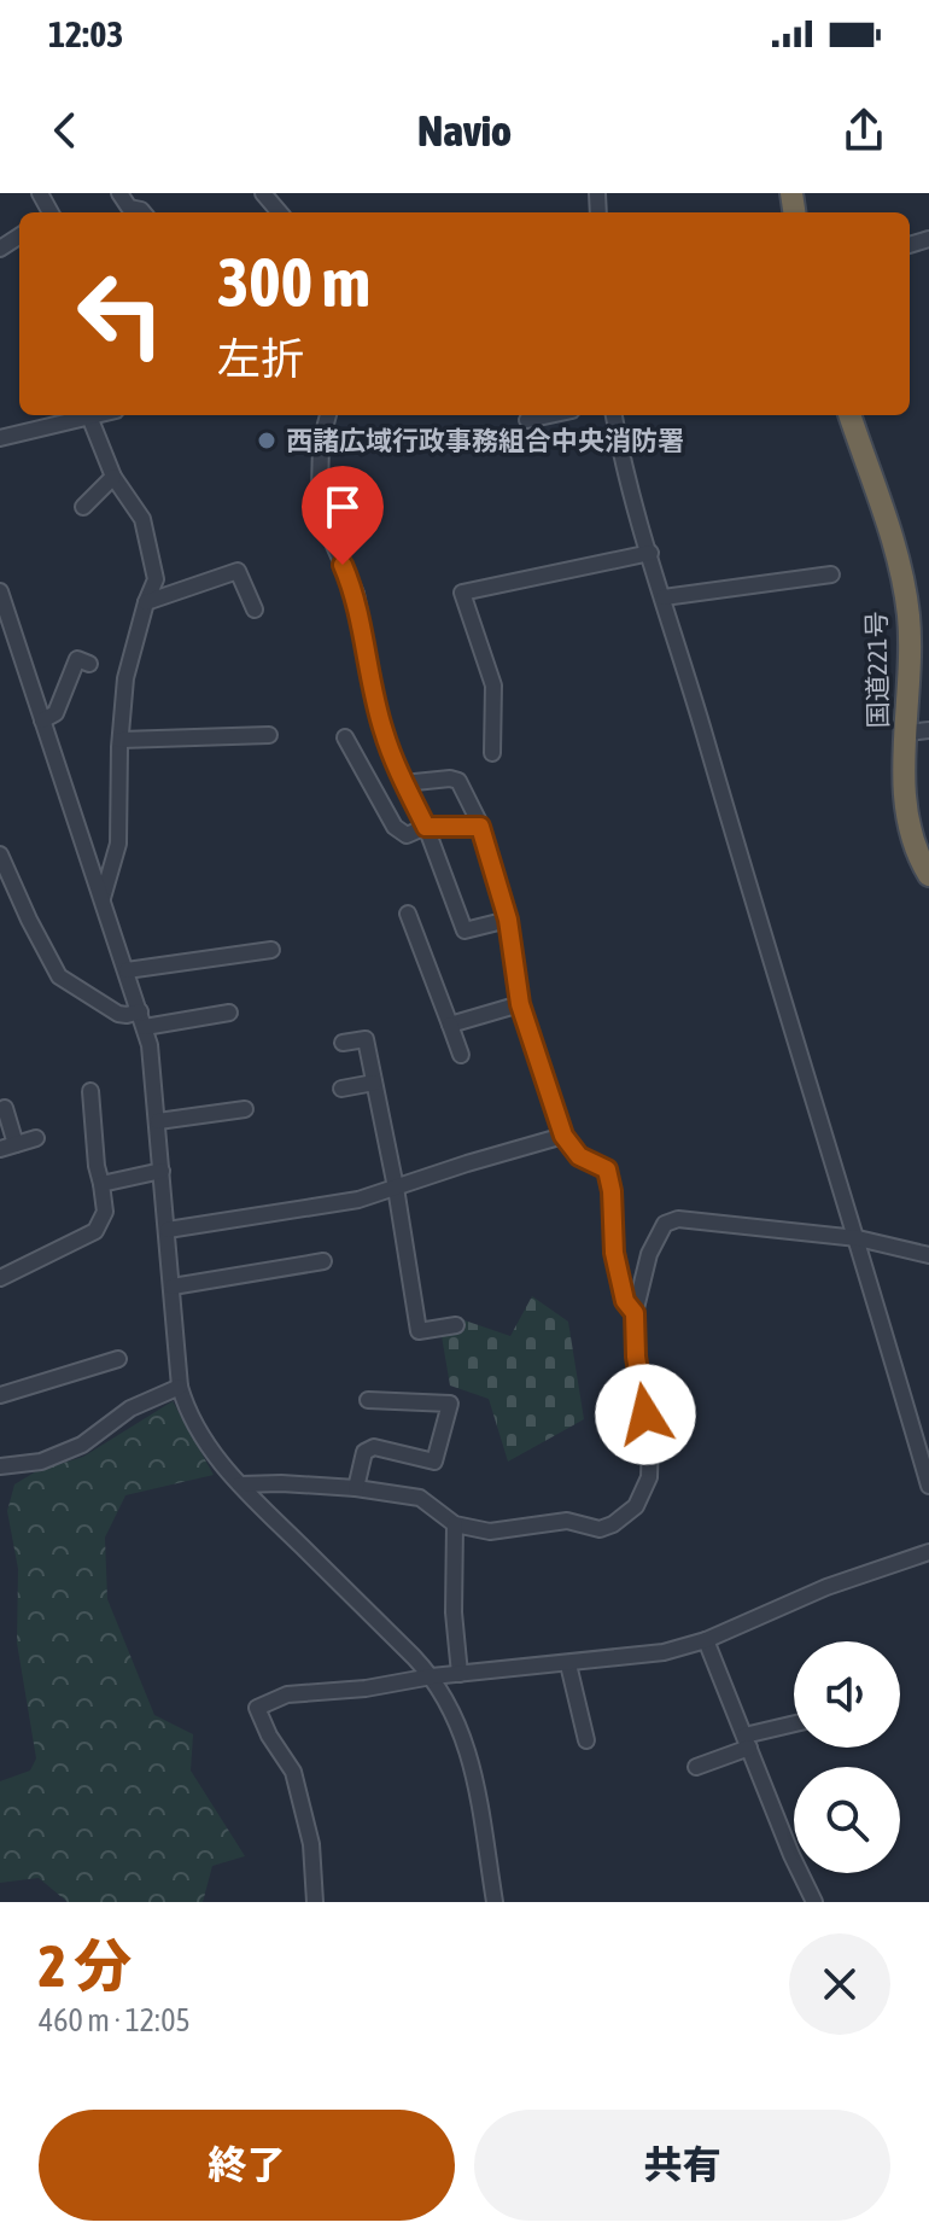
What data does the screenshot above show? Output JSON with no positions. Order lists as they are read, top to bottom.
{
  "streets": {
    "highway": ["国道221号"]
  },
  "places": ["西諸広域行政事務組合中央消防署"],
  "page": {
    "status": "12:03",
    "header": "Navio",
    "turn": ["300 m", "左折"],
    "heading": ["2 分", "460 m · 12:05"],
    "buttons": ["終了", "共有"]
  }
}
